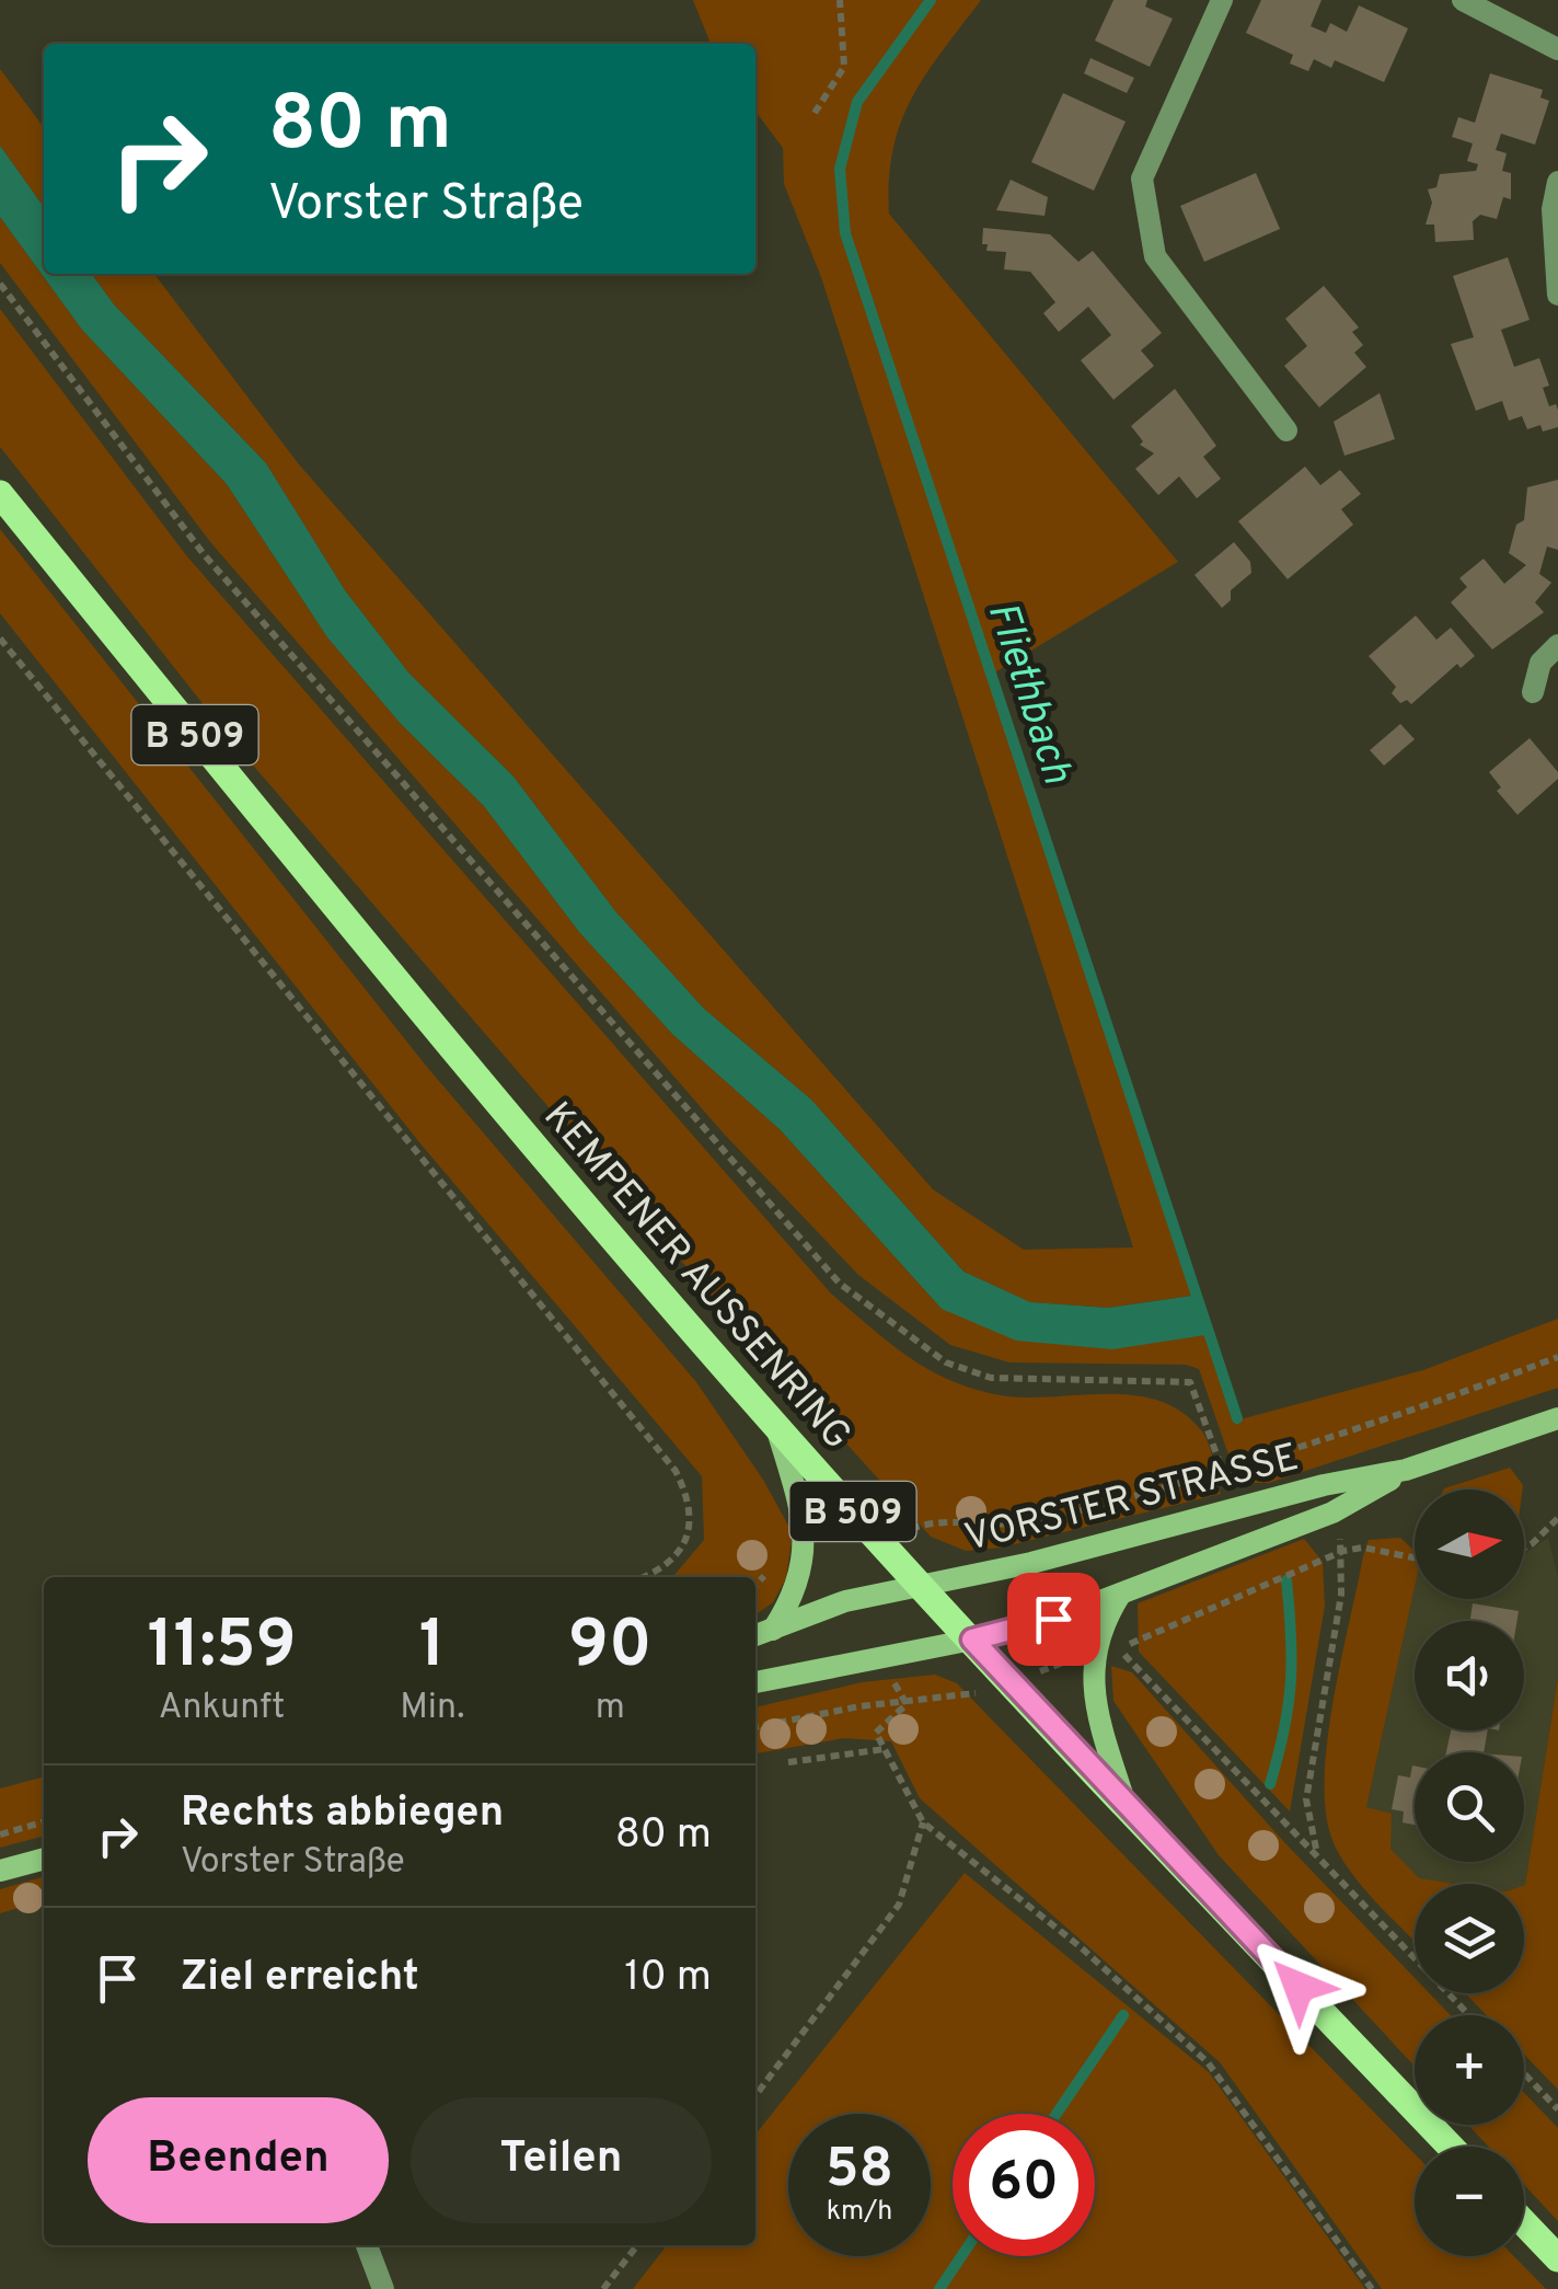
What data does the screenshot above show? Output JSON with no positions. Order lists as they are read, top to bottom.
{
  "streets": {
    "main road": ["B 509", "KEMPENER AUSSENRING", "VORSTER STRASSE"]
  },
  "crossings": [
    ["KEMPENER AUSSENRING", "VORSTER STRASSE"]
  ],
  "water": ["Fliethbach"],
  "north": "right",
  "page": {
    "turn": ["80 m", "Vorster Straße"],
    "map_buttons": ["+", "−"],
    "eta": [
      "11:59",
      "Ankunft",
      "1",
      "Min.",
      "90",
      "m"
    ],
    "list": [
      {
        "name": "Rechts abbiegen",
        "note": "Vorster Straße",
        "value": "80 m"
      },
      {
        "name": "Ziel erreicht",
        "value": "10 m"
      }
    ],
    "buttons": ["Beenden", "Teilen"],
    "speed": "58 km/h",
    "limit": "60"
  }
}
